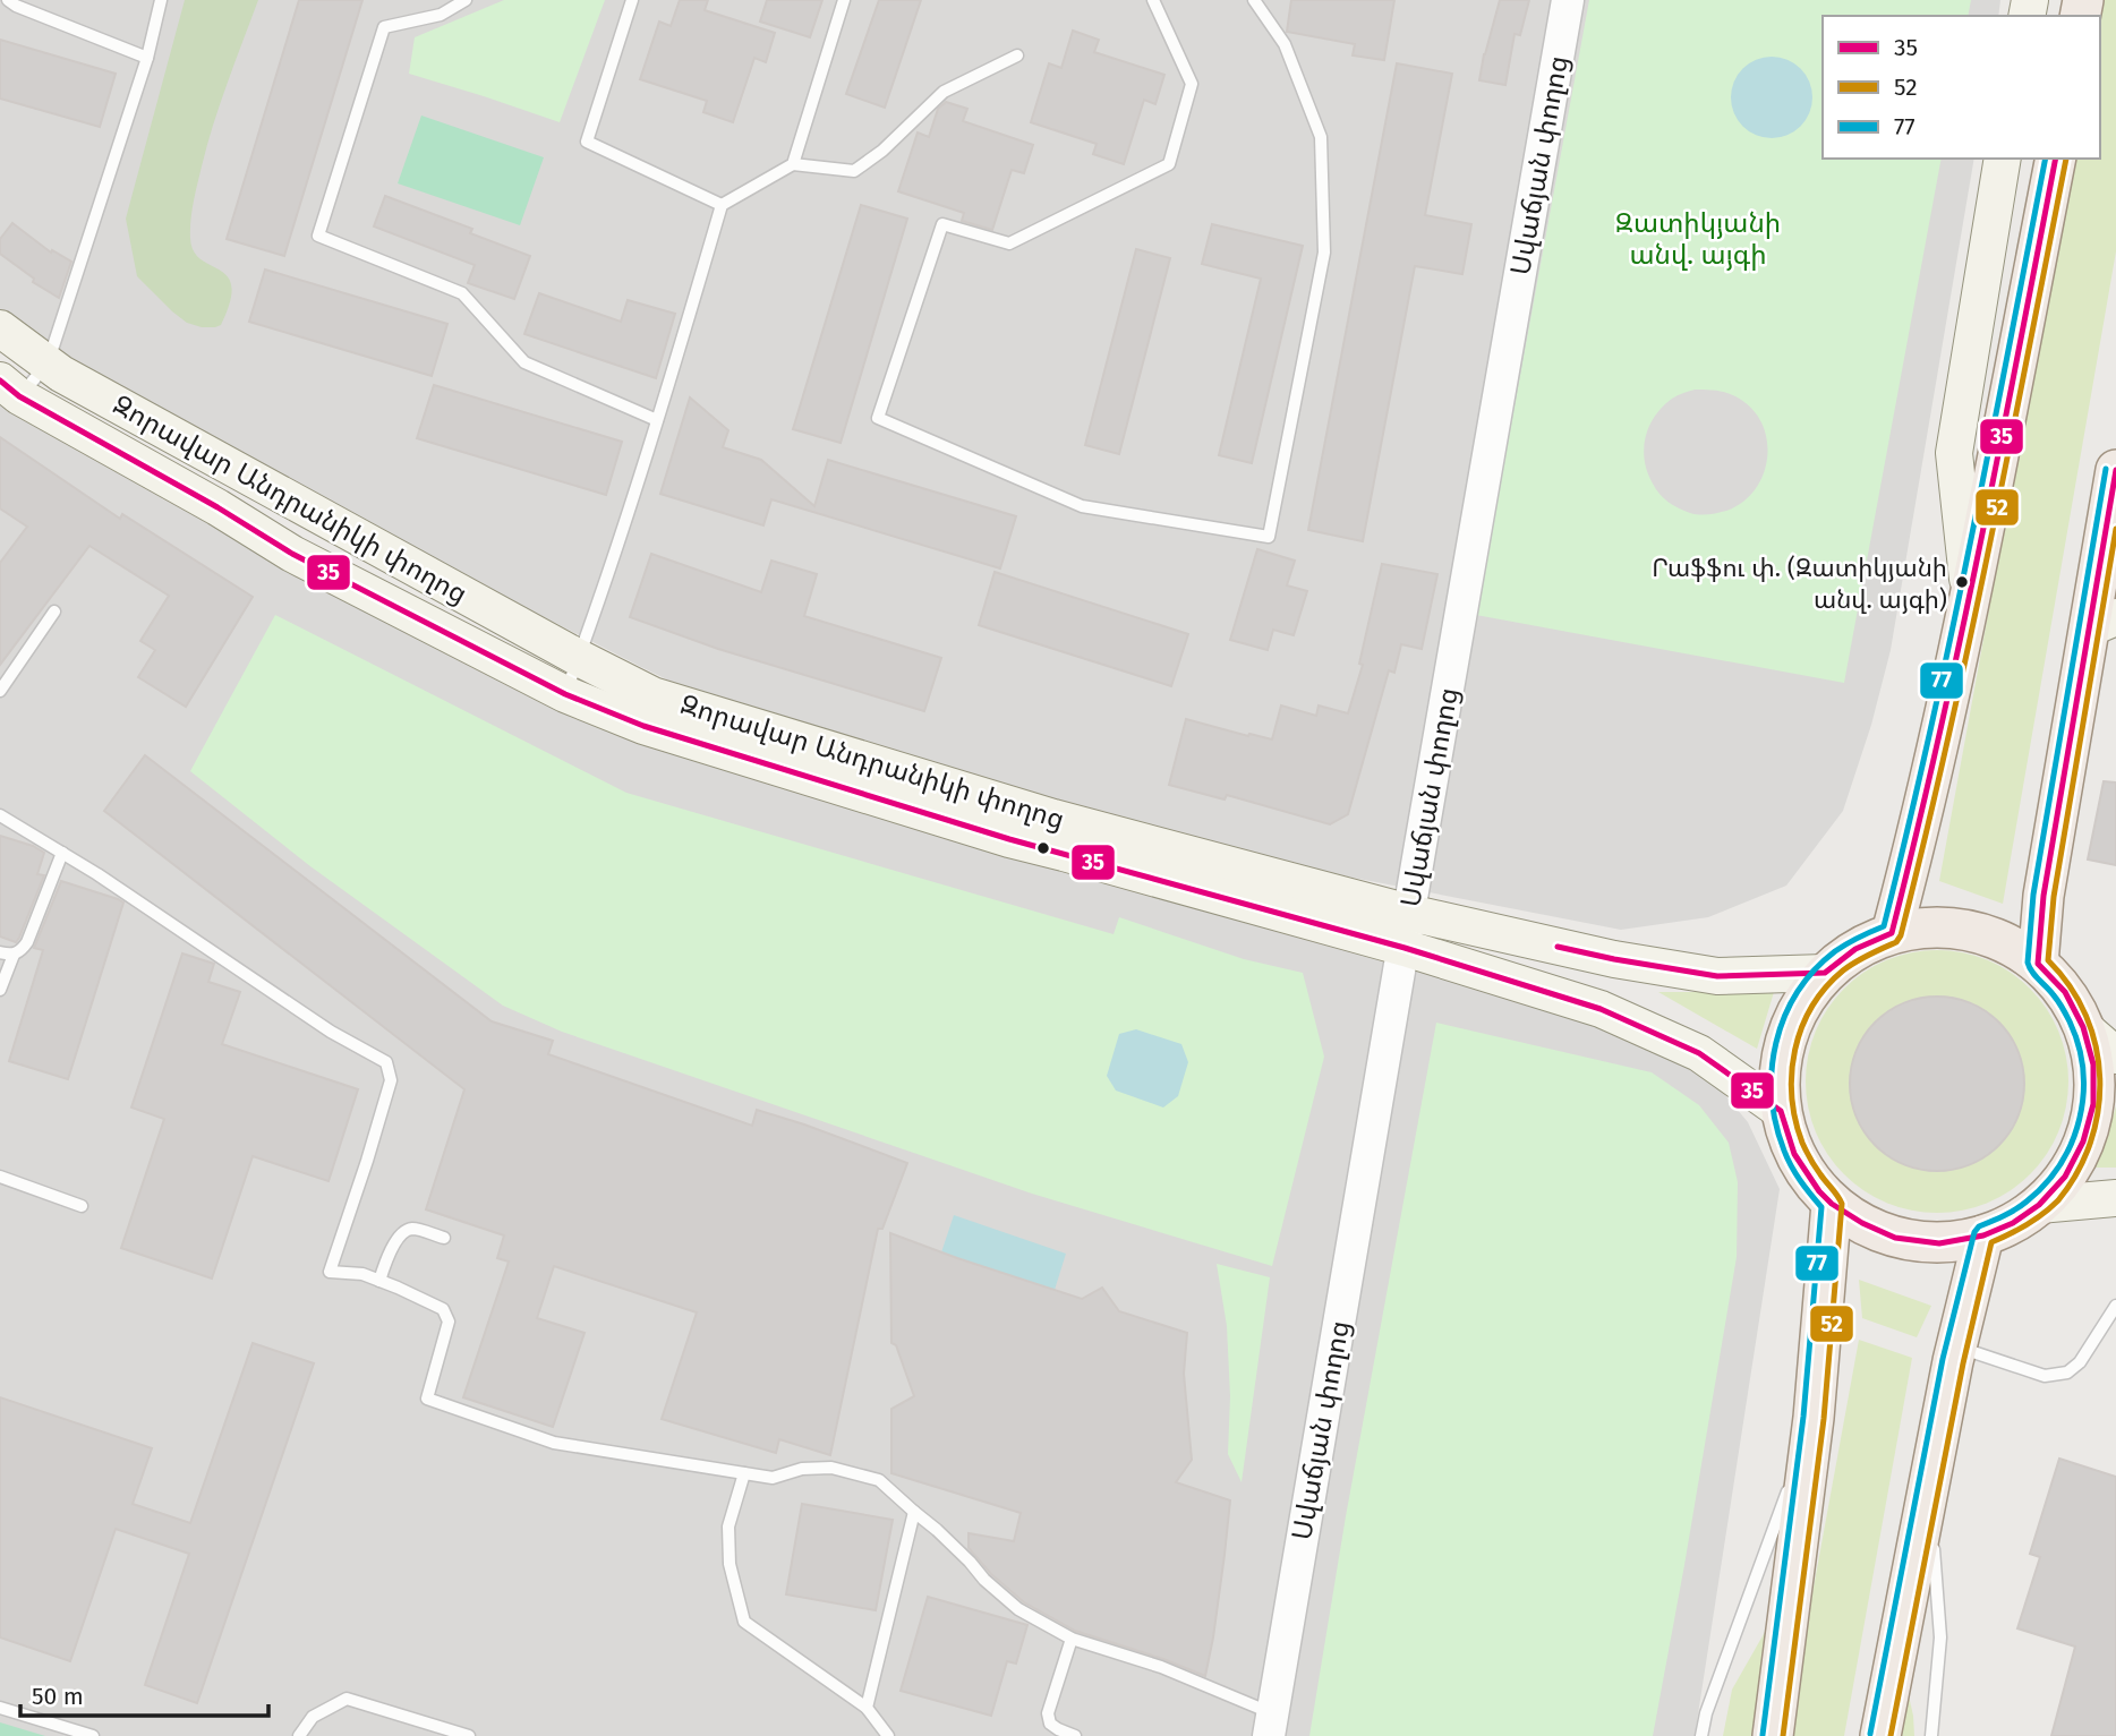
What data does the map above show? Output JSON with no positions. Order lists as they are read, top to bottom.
{
  "streets": {
    "main road": ["Զորավար Անդրանիկի փողոց"],
    "street": ["Սվաճյան փողոց"]
  },
  "crossings": [
    ["Սվաճյան փողոց", "Զորավար Անդրանիկի փողոց"]
  ],
  "parks": ["Զատիկյանի անվ. այգի"],
  "places": ["Րաֆֆու փ. (Զատիկյանի անվ. այգի)"],
  "lines": ["transit line 35", "transit line 52", "transit line 77"],
  "legend": ["35", "52", "77"],
  "scale_bar": "50 m"
}
